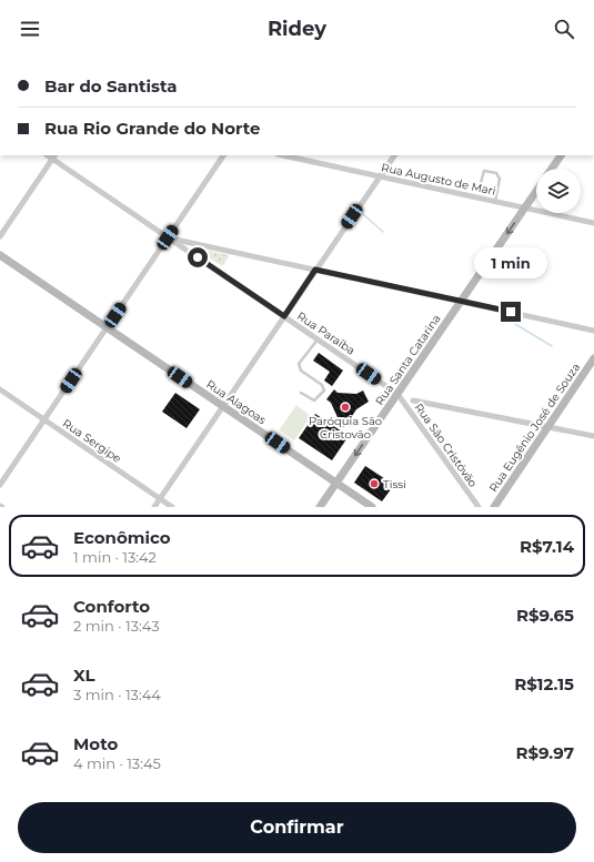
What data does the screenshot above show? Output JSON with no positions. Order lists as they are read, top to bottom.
{
  "streets": {
    "street": [
      "Rua Augusto de Mari",
      "Rua Paraíba",
      "Rua Santa Catarina",
      "Rua Alagoas",
      "Rua Eugênio José de Souza",
      "Rua Sergipe",
      "Rua São Cristóvão"
    ]
  },
  "crossings": [
    ["Rua Augusto de Mari", "Rua Santa Catarina"],
    ["Rua Paraíba", "Rua Santa Catarina"],
    ["Rua Paraíba", "Rua São Cristóvão"],
    ["Rua Santa Catarina", "Rua Alagoas"],
    ["Rua Santa Catarina", "Rua São Cristóvão"]
  ],
  "one_way": ["Rua Santa Catarina"],
  "places": ["Paróquia São Cristovão", "Tissi"],
  "page": {
    "header": "Ridey",
    "banner": ["Bar do Santista", "Rua Rio Grande do Norte"],
    "bubble": "1 min",
    "list": [
      {
        "name": "Econômico",
        "note": "1 min · 13:42",
        "value": "R$7.14"
      },
      {
        "name": "Conforto",
        "note": "2 min · 13:43",
        "value": "R$9.65"
      },
      {
        "name": "XL",
        "note": "3 min · 13:44",
        "value": "R$12.15"
      },
      {
        "name": "Moto",
        "note": "4 min · 13:45",
        "value": "R$9.97"
      }
    ],
    "buttons": "Confirmar"
  }
}
